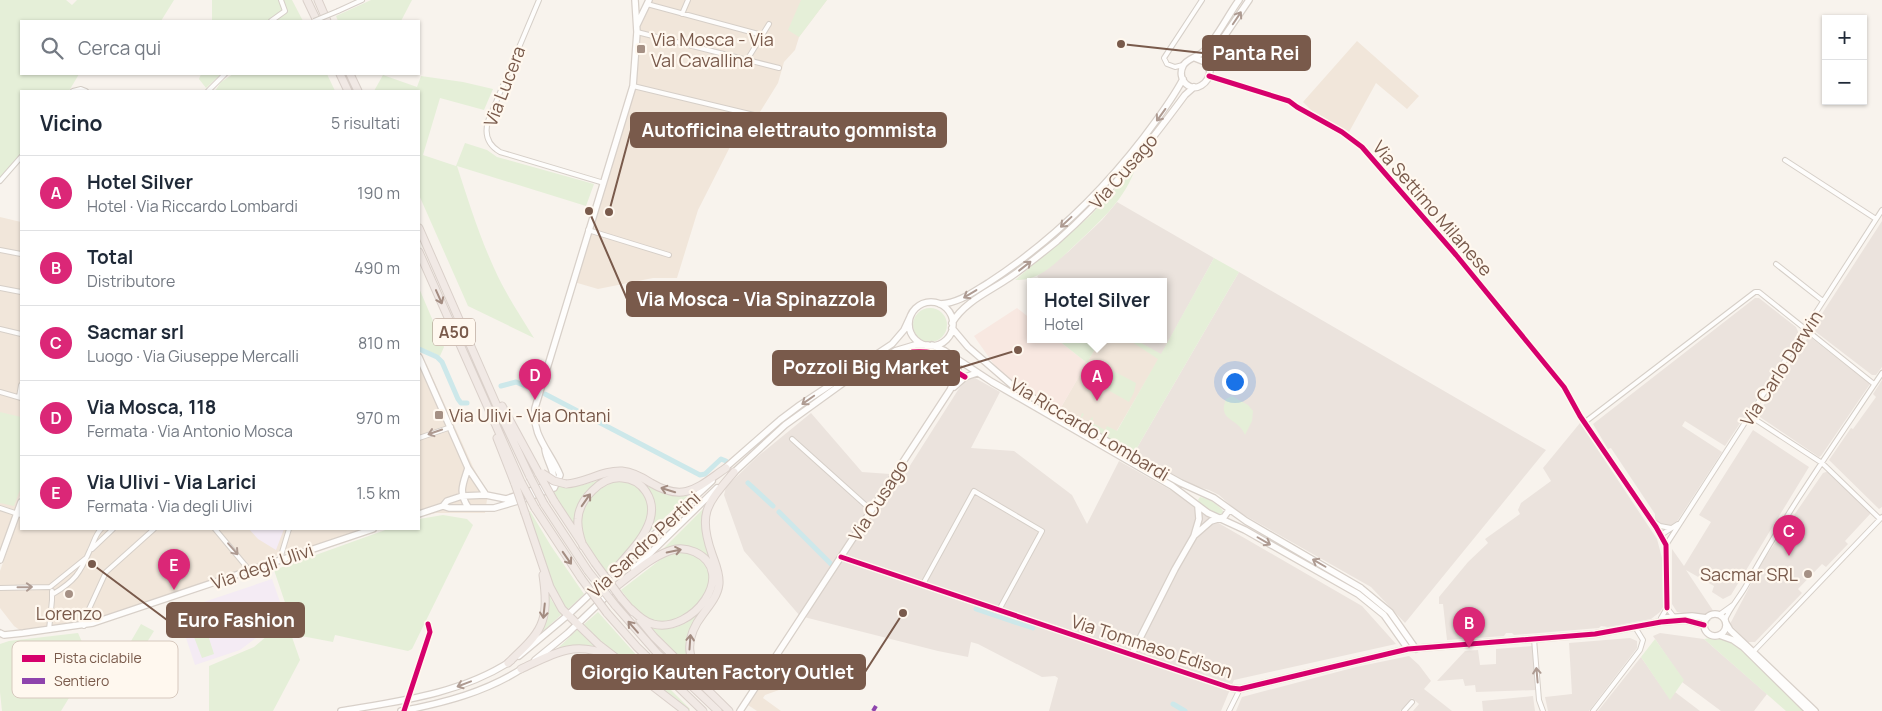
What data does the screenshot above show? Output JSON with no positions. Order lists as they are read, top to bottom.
{
  "streets": {
    "highway": ["A50"],
    "street": [
      "Via Lucera",
      "Via Cusago",
      "Via Settimo Milanese",
      "Via Carlo Darwin",
      "Via Riccardo Lombardi",
      "Via Sandro Pertini",
      "Via degli Ulivi",
      "Via Tommaso Edison"
    ]
  },
  "crossings": [
    ["Via Cusago", "Via Settimo Milanese"],
    ["Via Cusago", "Via Riccardo Lombardi"],
    ["Via Cusago", "Via Sandro Pertini"],
    ["Via Cusago", "Via Tommaso Edison"],
    ["Via Settimo Milanese", "Via Carlo Darwin"],
    ["Via Riccardo Lombardi", "Via Sandro Pertini"],
    ["Via Riccardo Lombardi", "Via Tommaso Edison"]
  ],
  "places": {
    "other": [
      "Panta Rei",
      "Via Mosca - Via Spinazzola",
      "Autofficina elettrauto gommista",
      "Pozzoli Big Market",
      "Euro Fashion",
      "Sacmar SRL",
      "Lorenzo",
      "Giorgio Kauten Factory Outlet"
    ],
    "transit": ["Via Mosca - Via Val Cavallina", "Via Ulivi - Via Ontani"]
  },
  "legend": ["Pista ciclabile", "Sentiero"],
  "page": {
    "map_buttons": ["+", "−"],
    "search": "Cerca qui",
    "heading": ["Vicino", "5 risultati"],
    "list": [
      {
        "mark": "A",
        "name": "Hotel Silver",
        "note": "Hotel · Via Riccardo Lombardi",
        "value": "190 m"
      },
      {
        "mark": "B",
        "name": "Total",
        "note": "Distributore",
        "value": "490 m"
      },
      {
        "mark": "C",
        "name": "Sacmar srl",
        "note": "Luogo · Via Giuseppe Mercalli",
        "value": "810 m"
      },
      {
        "mark": "D",
        "name": "Via Mosca, 118",
        "note": "Fermata · Via Antonio Mosca",
        "value": "970 m"
      },
      {
        "mark": "E",
        "name": "Via Ulivi - Via Larici",
        "note": "Fermata · Via degli Ulivi",
        "value": "1.5 km"
      }
    ],
    "popup": ["Hotel Silver", "Hotel"],
    "pins": [
      "D",
      "A",
      "C",
      "E",
      "B"
    ]
  }
}
